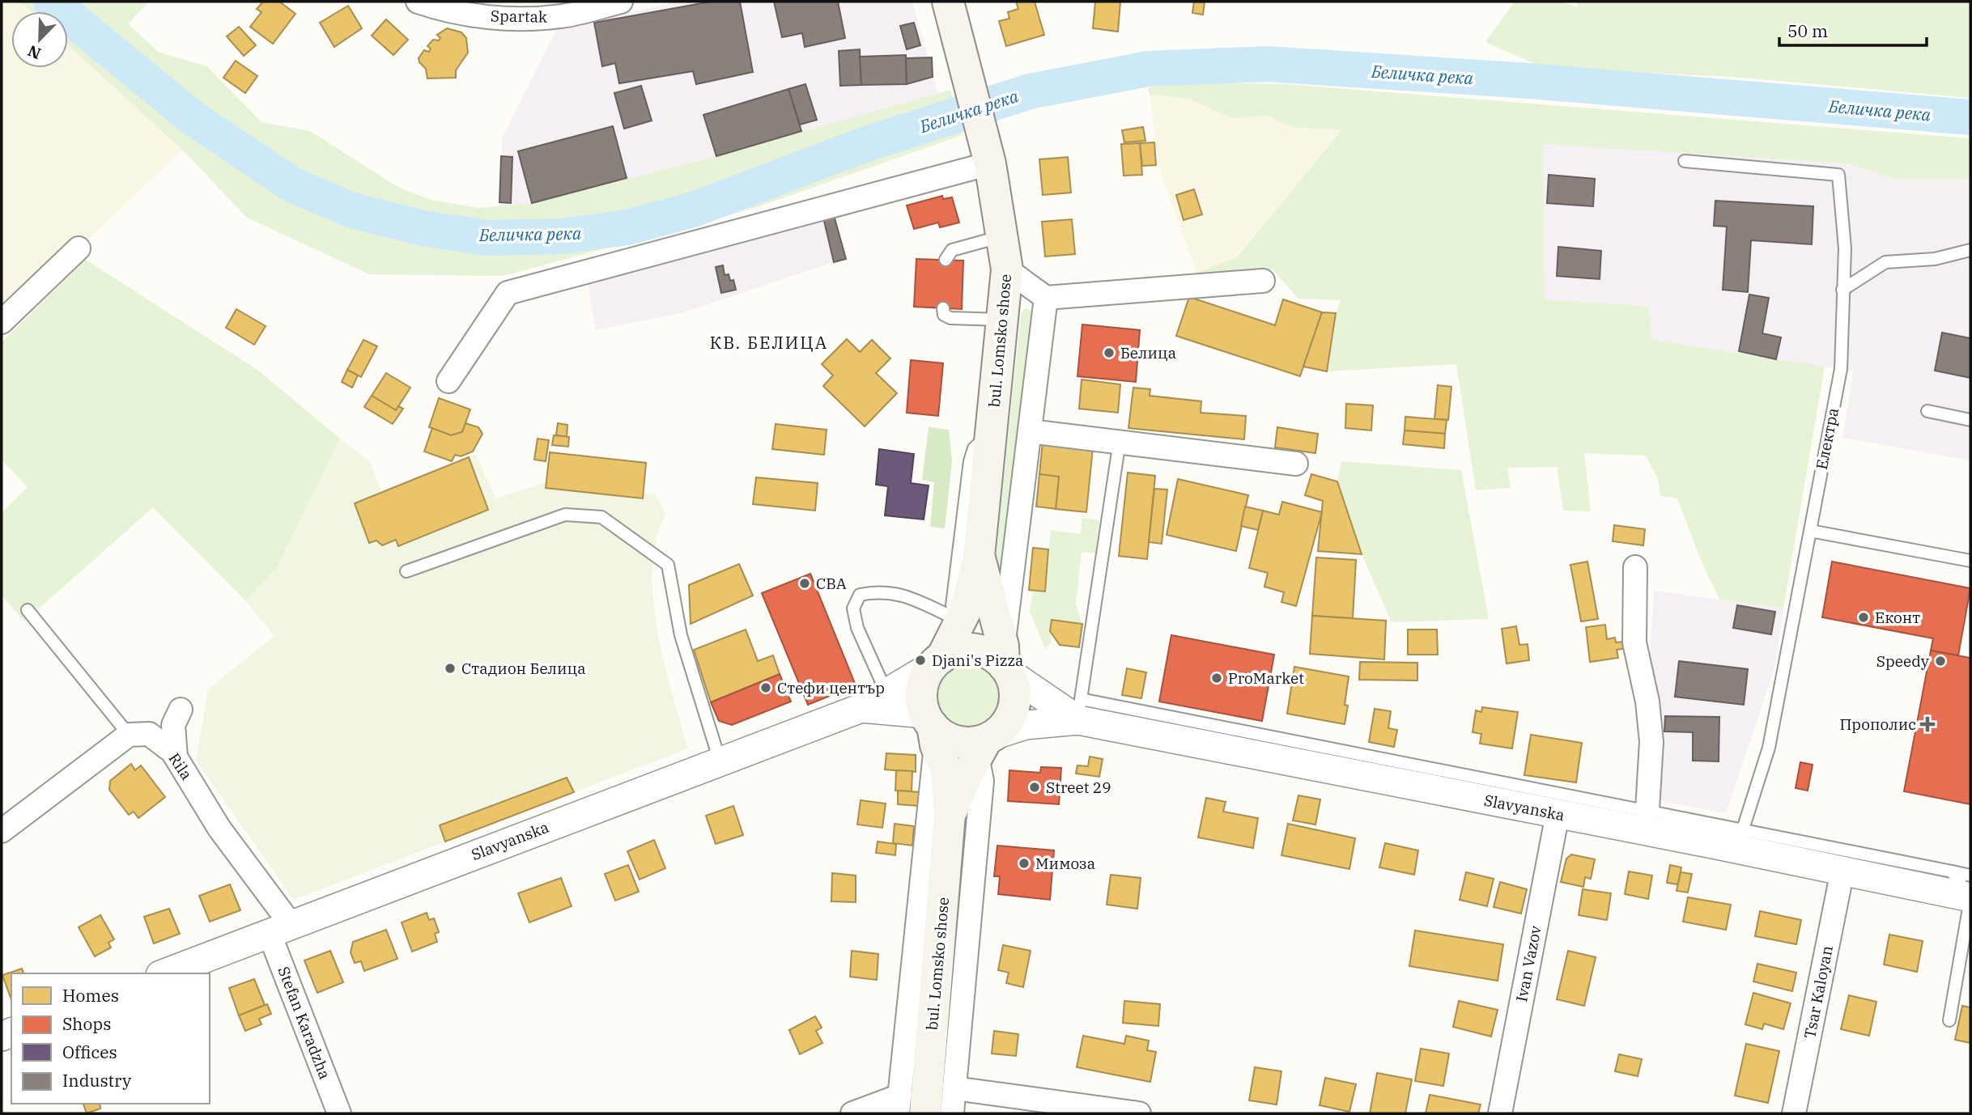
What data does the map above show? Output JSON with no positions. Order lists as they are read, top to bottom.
{
  "streets": {
    "main road": ["bul. Lomsko shose"],
    "street": [
      "Spartak",
      "Rila",
      "Slavyanska",
      "Ivan Vazov",
      "Tsar Kaloyan",
      "Stefan Karadzha"
    ],
    "lane": ["Електра"]
  },
  "crossings": [
    ["bul. Lomsko shose", "Slavyanska"],
    ["Електра", "Slavyanska"],
    ["Rila", "Slavyanska"],
    ["Rila", "Stefan Karadzha"],
    ["Slavyanska", "Ivan Vazov"],
    ["Slavyanska", "Tsar Kaloyan"],
    ["Slavyanska", "Stefan Karadzha"]
  ],
  "districts": ["КВ. БЕЛИЦА"],
  "water": ["Беличка река"],
  "places": {
    "other": [
      "Белица",
      "CBA",
      "Еконт",
      "Djani's Pizza",
      "Speedy",
      "Стадион Белица",
      "ProMarket",
      "Стефи център",
      "Street 29",
      "Мимоза"
    ],
    "health": ["Прополис"]
  },
  "legend": [
    "Homes",
    "Shops",
    "Offices",
    "Industry"
  ],
  "scale_bar": "50 m",
  "north": "bottom left"
}
